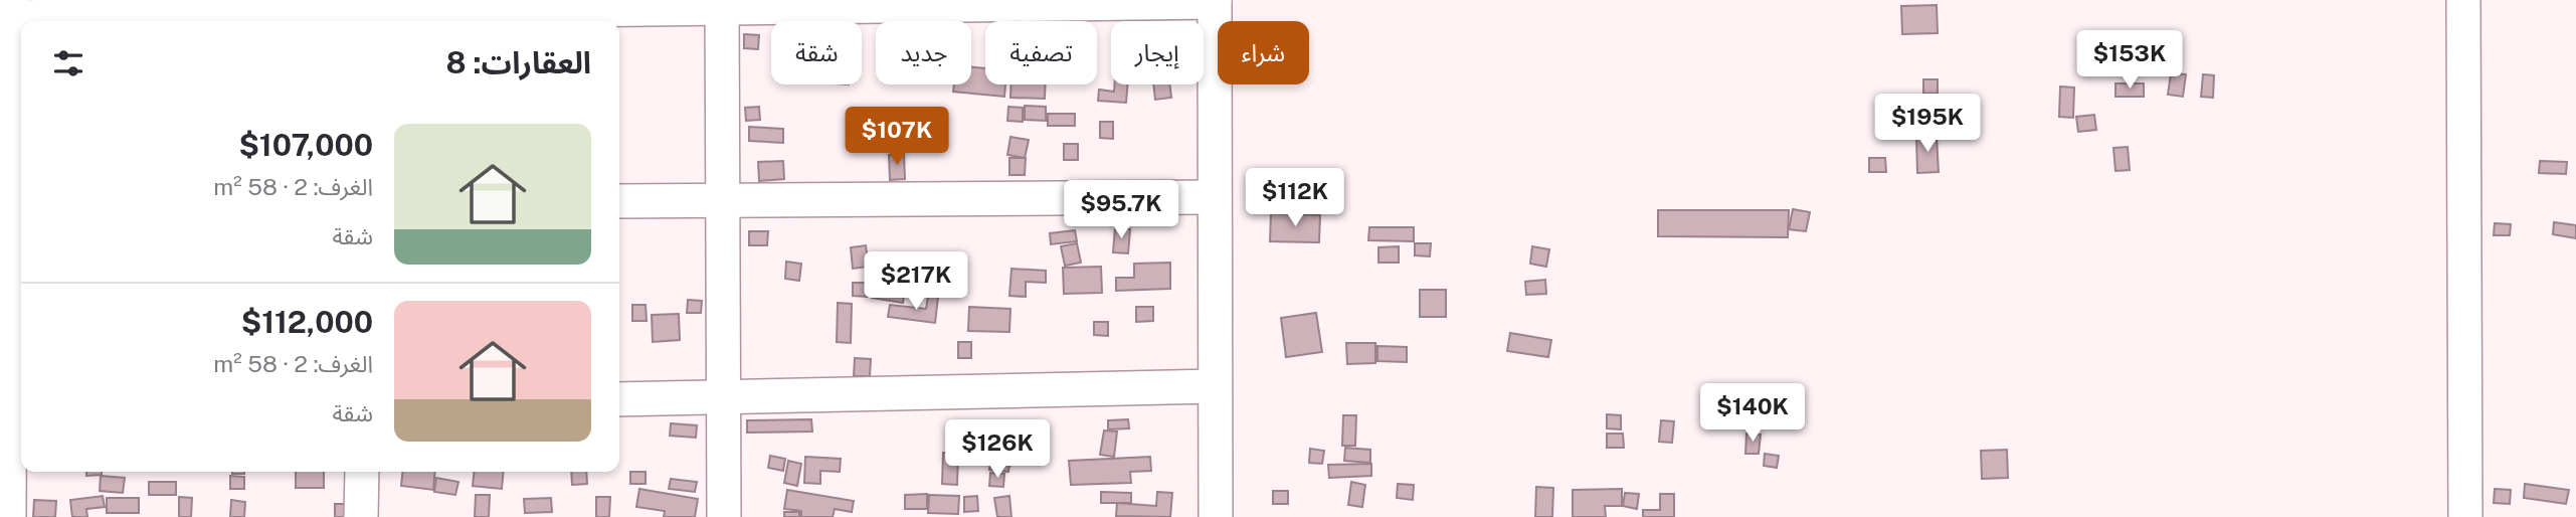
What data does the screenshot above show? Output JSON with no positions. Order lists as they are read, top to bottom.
{
  "page": {
    "chip": [
      "شراء",
      "إيجار",
      "تصفية",
      "جديد",
      "شقة"
    ],
    "heading": "العقارات: 8",
    "price": [
      "$153K",
      "$195K",
      "$107K",
      "$112K",
      "$95.7K",
      "$217K",
      "$140K",
      "$126K"
    ],
    "list": [
      {
        "name": "$107,000",
        "note": "الغرف: 2 · 58 m² · شقة"
      },
      {
        "name": "$112,000",
        "note": "الغرف: 2 · 58 m² · شقة"
      }
    ]
  }
}
